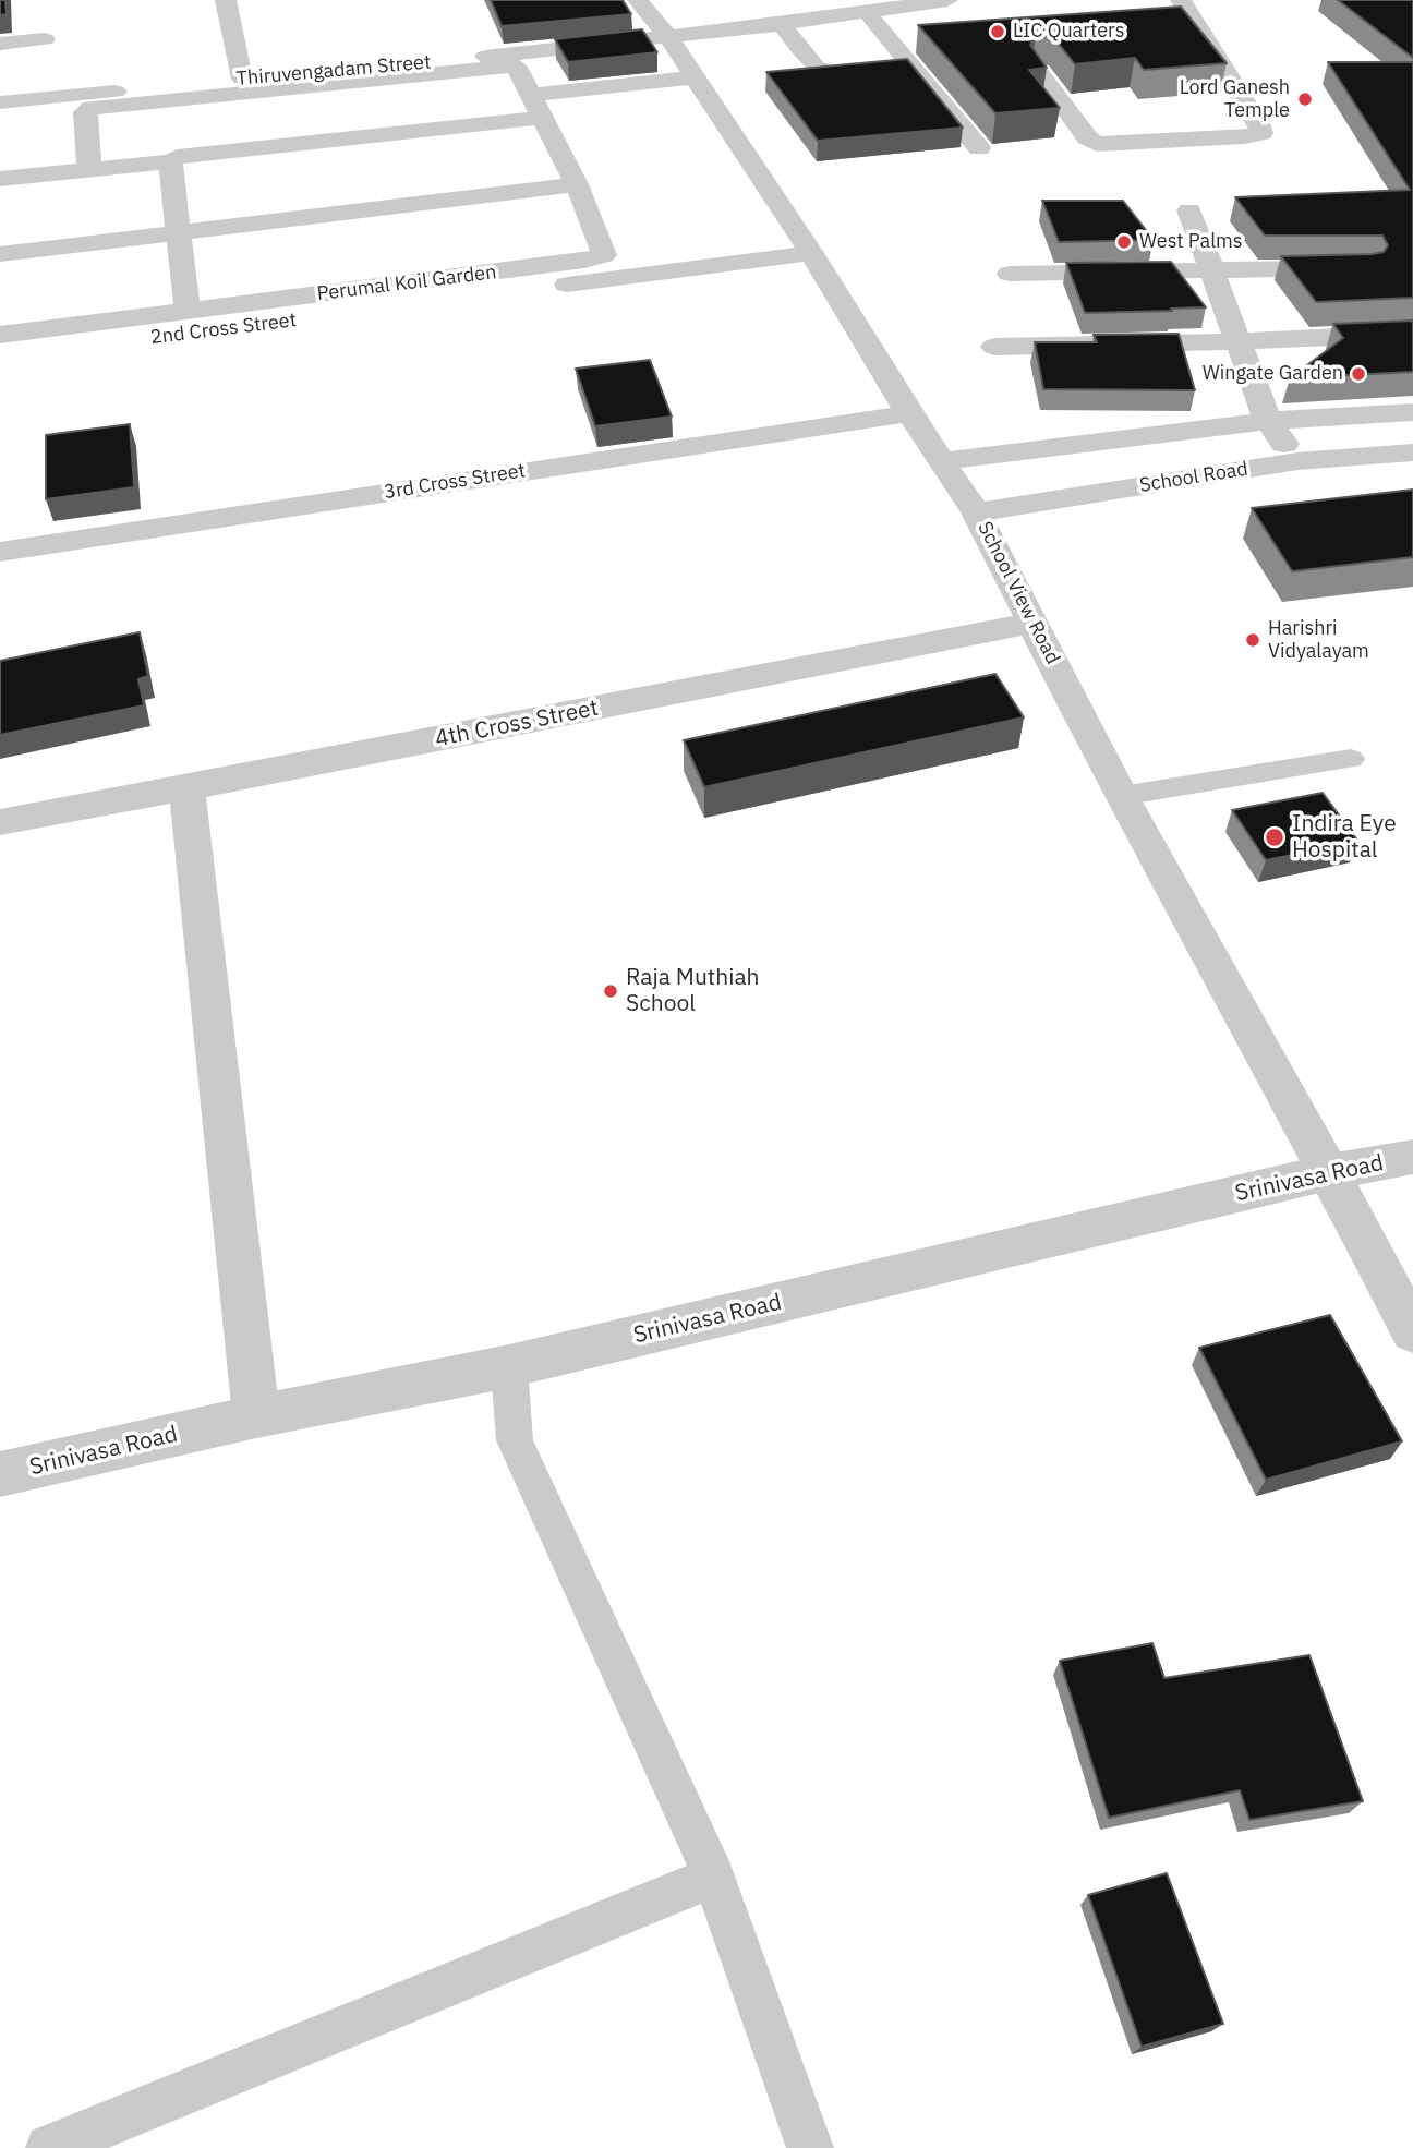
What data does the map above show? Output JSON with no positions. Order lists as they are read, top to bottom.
{
  "streets": {
    "street": [
      "Thiruvengadam Street",
      "Perumal Koil Garden",
      "2nd Cross Street",
      "School Road",
      "3rd Cross Street",
      "School View Road",
      "4th Cross Street",
      "Srinivasa Road"
    ]
  },
  "crossings": [
    ["Thiruvengadam Street", "School View Road"],
    ["2nd Cross Street", "School View Road"],
    ["School Road", "School View Road"],
    ["3rd Cross Street", "School View Road"],
    ["School View Road", "4th Cross Street"],
    ["School View Road", "Srinivasa Road"]
  ],
  "places": [
    "LIC Quarters",
    "Lord Ganesh Temple",
    "West Palms",
    "Wingate Garden",
    "Harishri Vidyalayam",
    "Indira Eye Hospital",
    "Raja Muthiah School"
  ]
}
